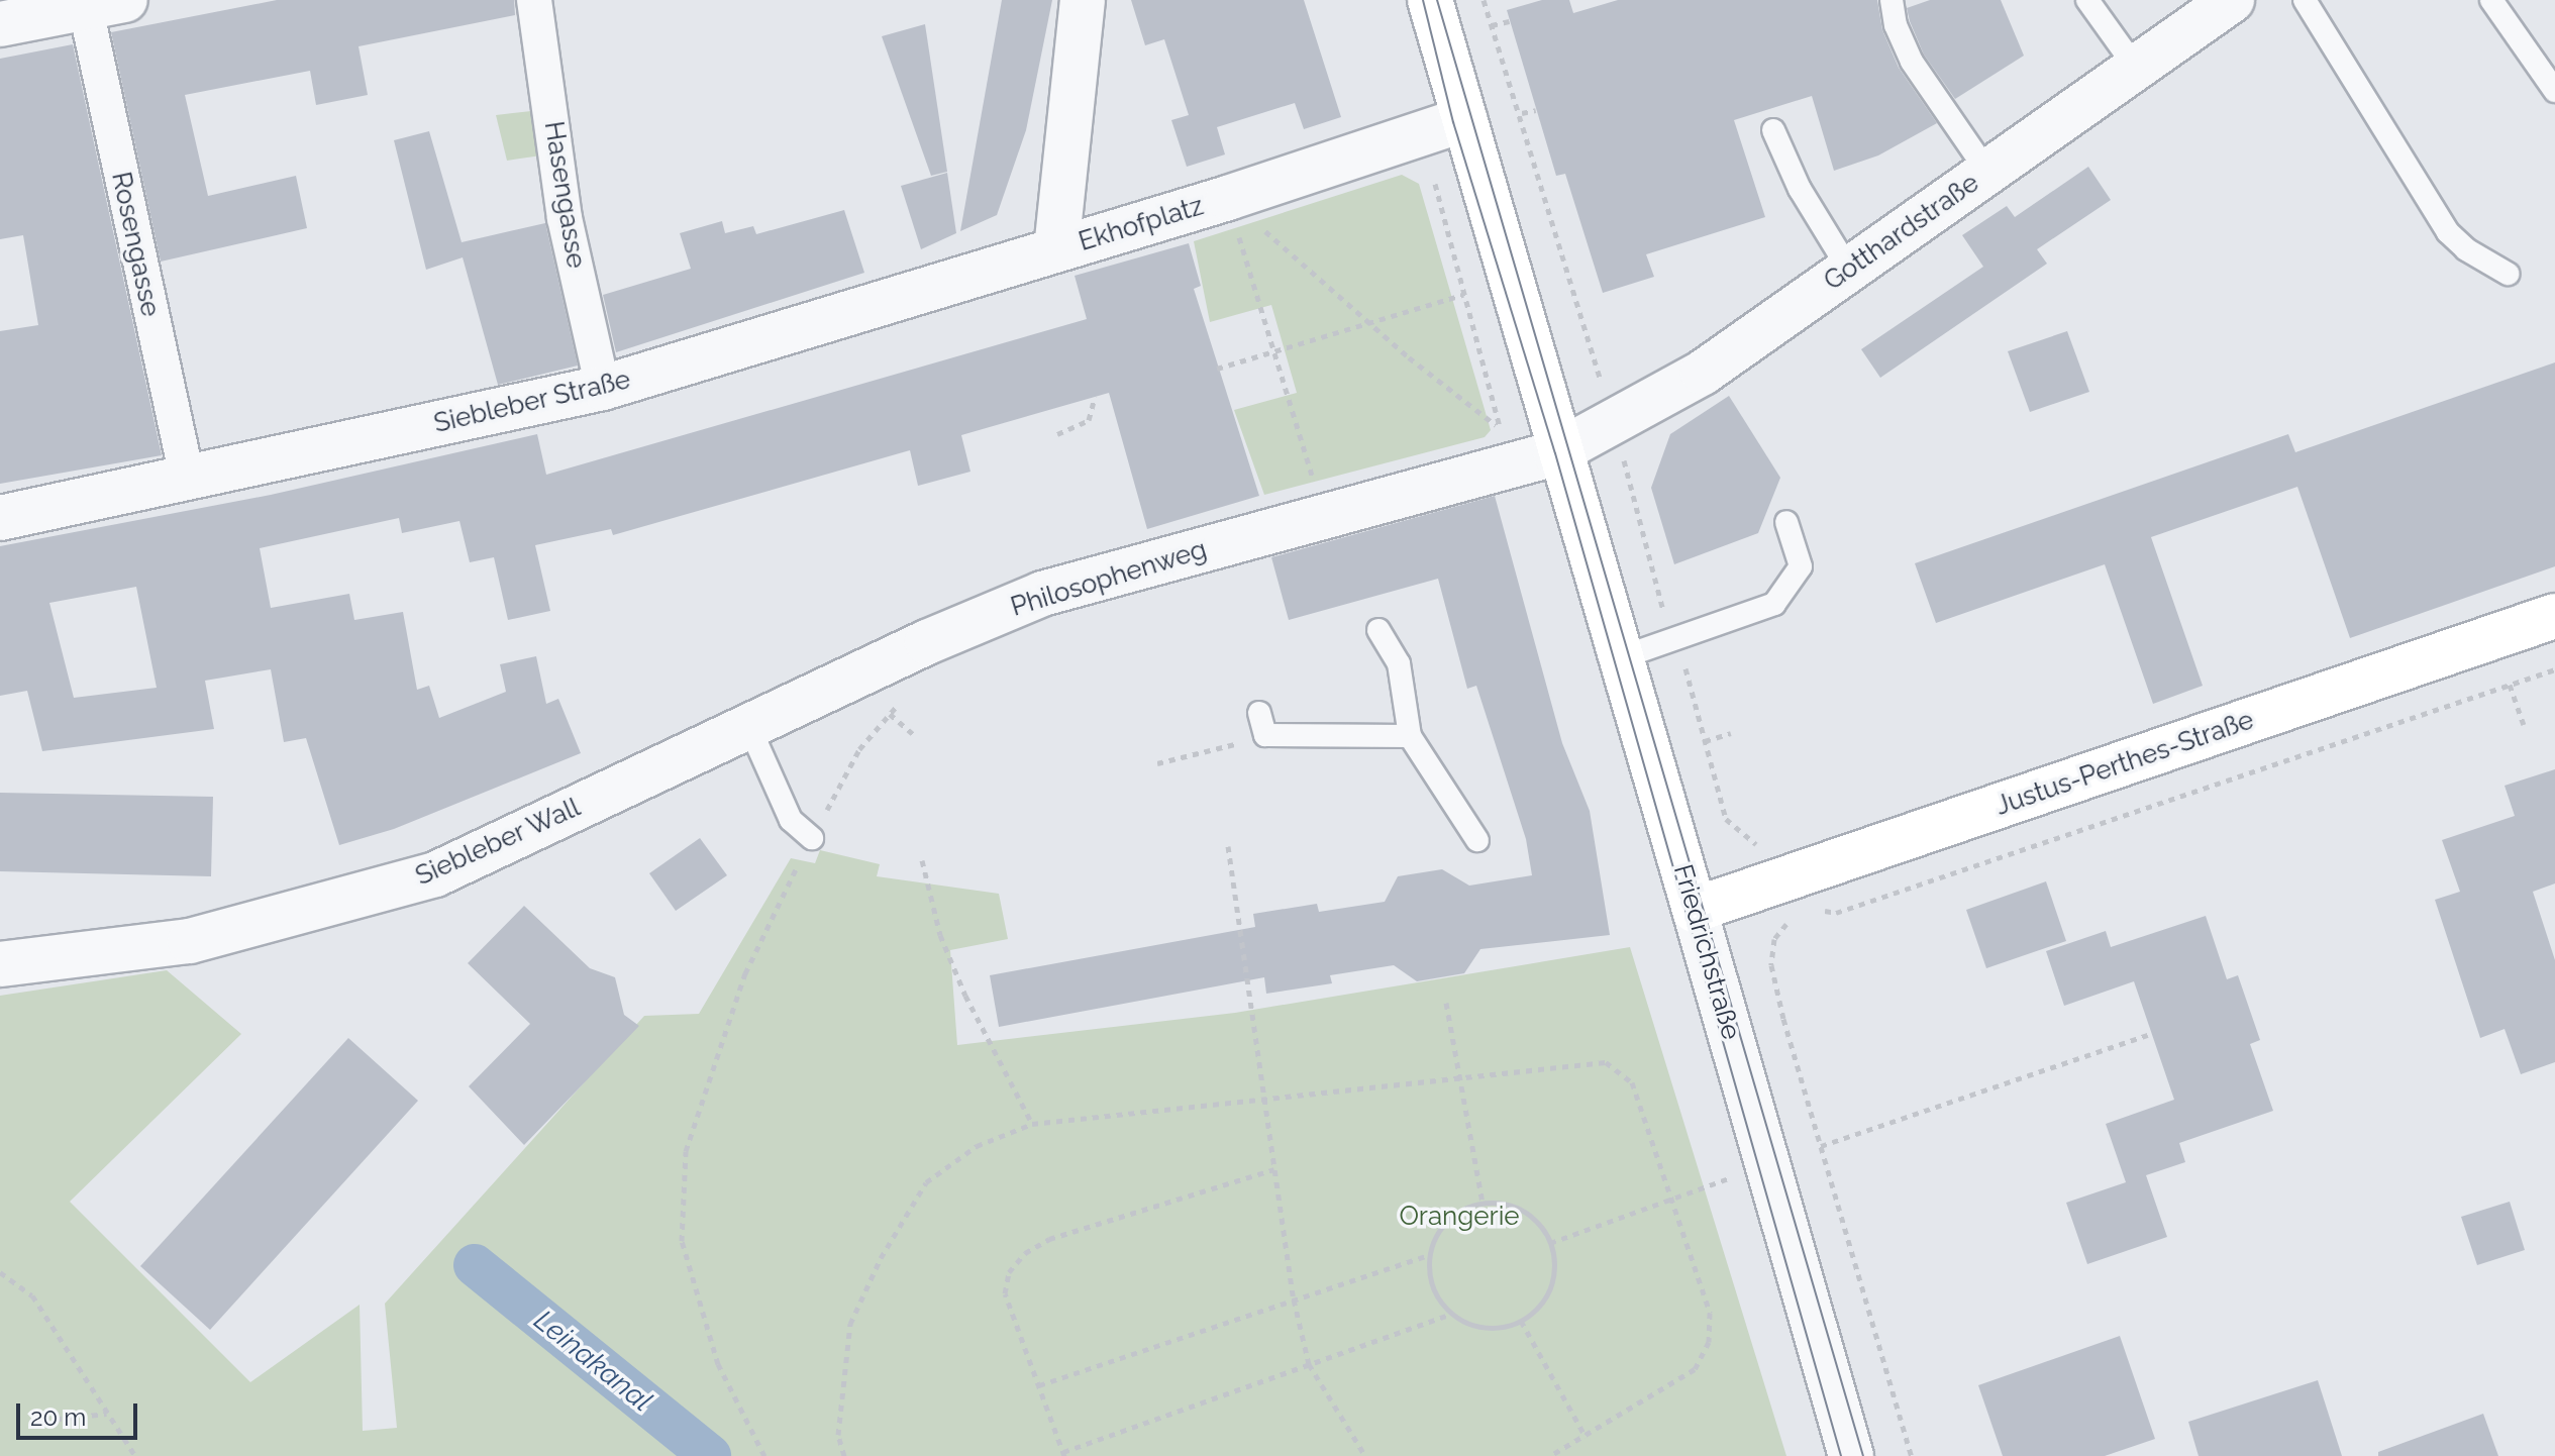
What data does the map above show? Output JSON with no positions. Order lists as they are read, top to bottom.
{
  "streets": {
    "main road": ["Justus-Perthes-Straße", "Friedrichstraße"],
    "street": [
      "Hasengasse",
      "Ekhofplatz",
      "Gotthardstraße",
      "Rosengasse",
      "Siebleber Straße",
      "Philosophenweg",
      "Siebleber Wall"
    ]
  },
  "crossings": [
    ["Hasengasse", "Siebleber Straße"],
    ["Ekhofplatz", "Siebleber Straße"],
    ["Gotthardstraße", "Philosophenweg"],
    ["Gotthardstraße", "Friedrichstraße"],
    ["Rosengasse", "Siebleber Straße"],
    ["Philosophenweg", "Siebleber Wall"],
    ["Philosophenweg", "Friedrichstraße"],
    ["Justus-Perthes-Straße", "Friedrichstraße"]
  ],
  "water": ["Leinakanal"],
  "parks": ["Orangerie"],
  "scale_bar": "20 m"
}
